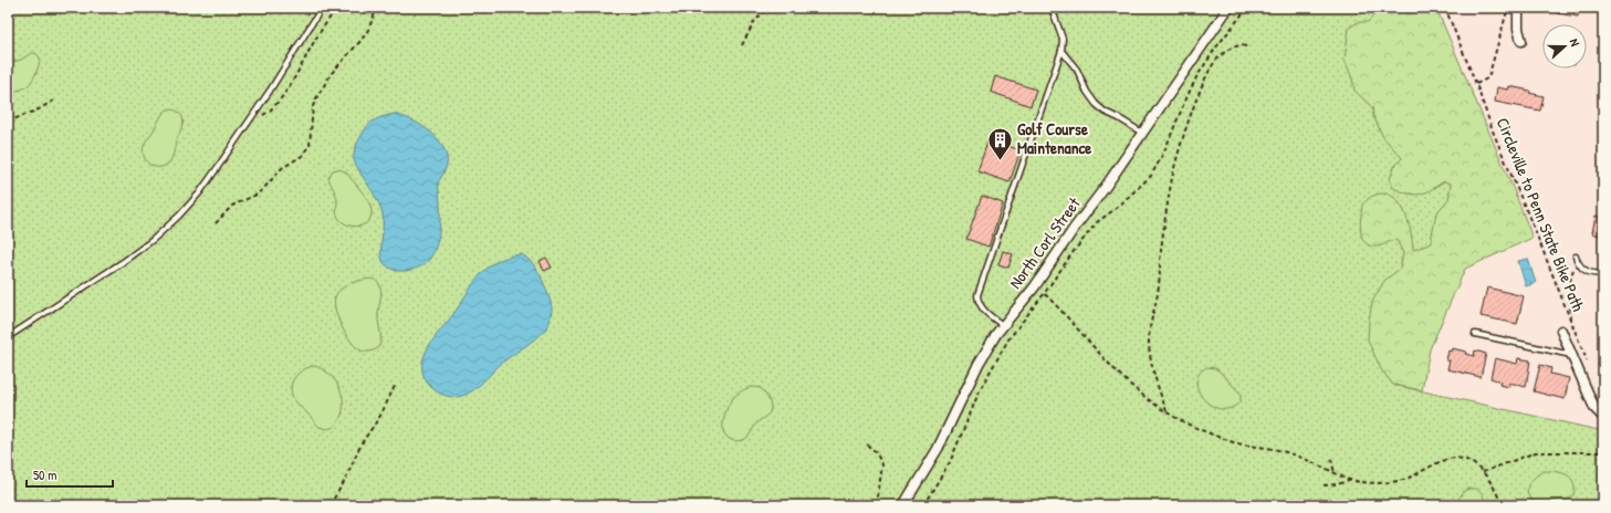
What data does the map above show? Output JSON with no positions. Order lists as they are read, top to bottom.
{
  "streets": {
    "street": ["North Corl Street"],
    "path": ["Circleville to Penn State Bike Path"]
  },
  "places": {
    "building": ["Golf Course Maintenance"]
  },
  "scale_bar": "50 m",
  "north": "right"
}
